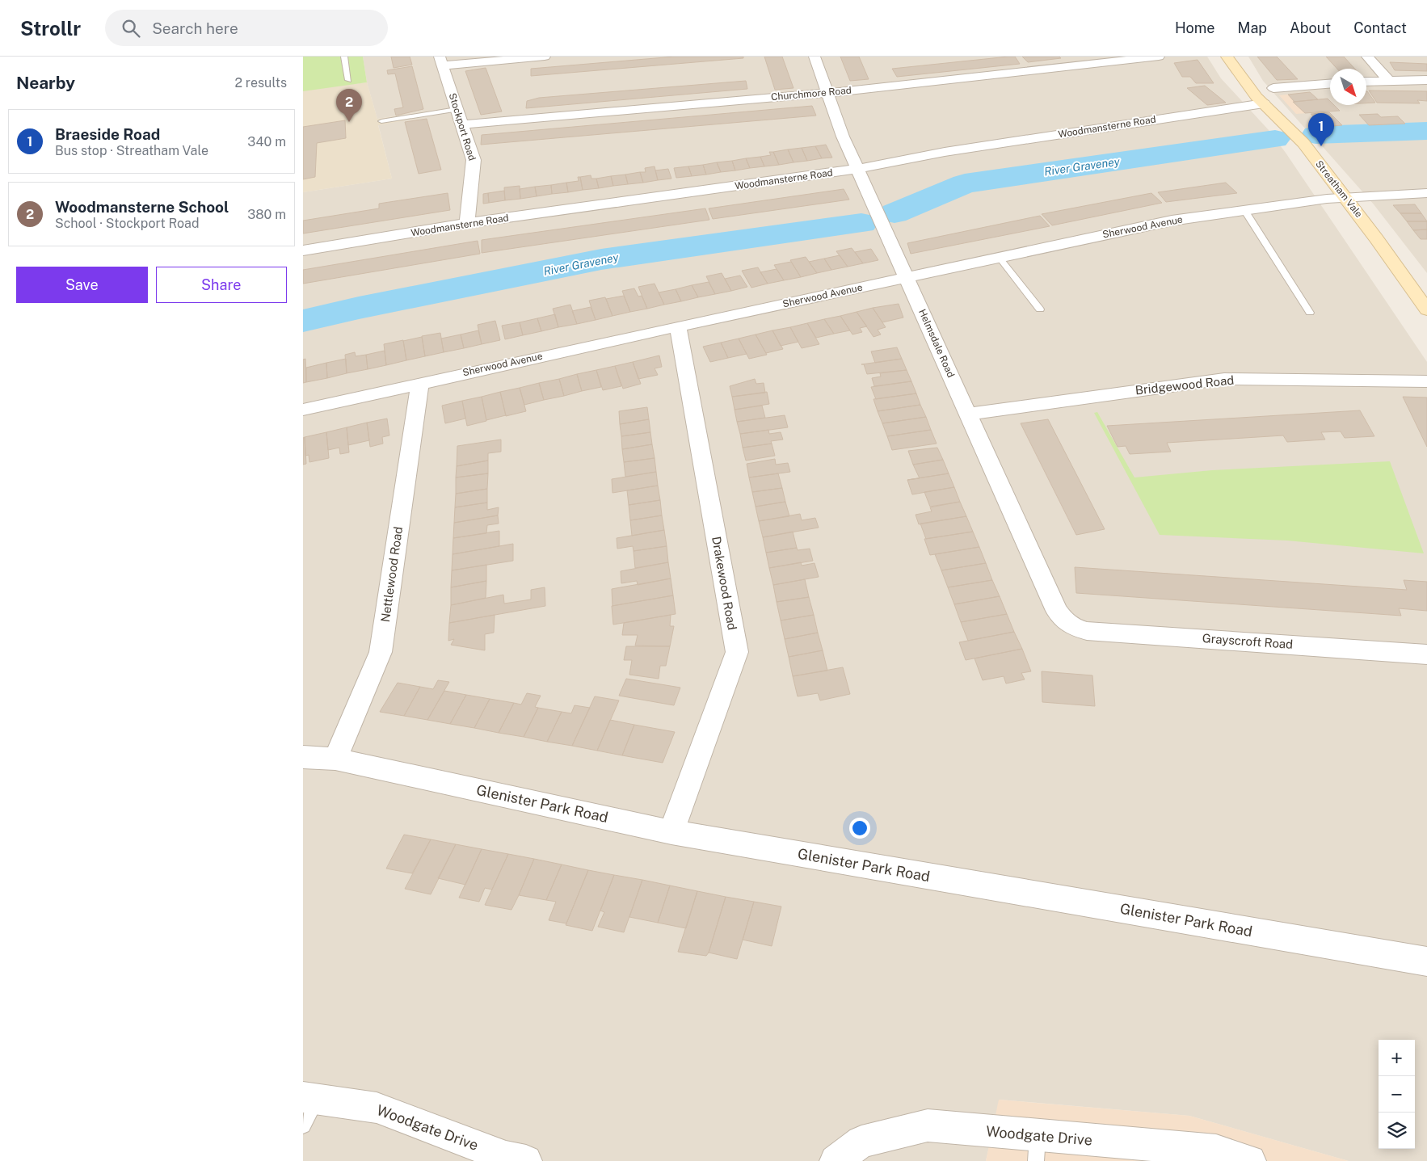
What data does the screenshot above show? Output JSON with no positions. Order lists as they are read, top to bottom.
{
  "streets": {
    "main road": ["Streatham Vale"],
    "street": [
      "Churchmore Road",
      "Stockport Road",
      "Woodmansterne Road",
      "Sherwood Avenue",
      "Helmsdale Road",
      "Bridgewood Road",
      "Nettlewood Road",
      "Drakewood Road",
      "Grayscroft Road",
      "Glenister Park Road",
      "Woodgate Drive"
    ]
  },
  "crossings": [
    ["Churchmore Road", "Stockport Road"],
    ["Churchmore Road", "Helmsdale Road"],
    ["Stockport Road", "Woodmansterne Road"],
    ["Woodmansterne Road", "Streatham Vale"],
    ["Woodmansterne Road", "Helmsdale Road"],
    ["Streatham Vale", "Sherwood Avenue"],
    ["Sherwood Avenue", "Helmsdale Road"],
    ["Sherwood Avenue", "Nettlewood Road"],
    ["Sherwood Avenue", "Drakewood Road"],
    ["Helmsdale Road", "Bridgewood Road"],
    ["Helmsdale Road", "Grayscroft Road"],
    ["Nettlewood Road", "Glenister Park Road"],
    ["Drakewood Road", "Glenister Park Road"]
  ],
  "water": ["River Graveney"],
  "north": "bottom right",
  "page": {
    "header": "Strollr",
    "search": "Search here",
    "nav": [
      "Home",
      "Map",
      "About",
      "Contact"
    ],
    "heading": ["Nearby", "2 results"],
    "pins": ["2", "1"],
    "list": [
      {
        "mark": "1",
        "name": "Braeside Road",
        "note": "Bus stop · Streatham Vale",
        "value": "340 m"
      },
      {
        "mark": "2",
        "name": "Woodmansterne School",
        "note": "School · Stockport Road",
        "value": "380 m"
      }
    ],
    "buttons": ["Save", "Share"],
    "map_buttons": ["+", "−"]
  }
}
